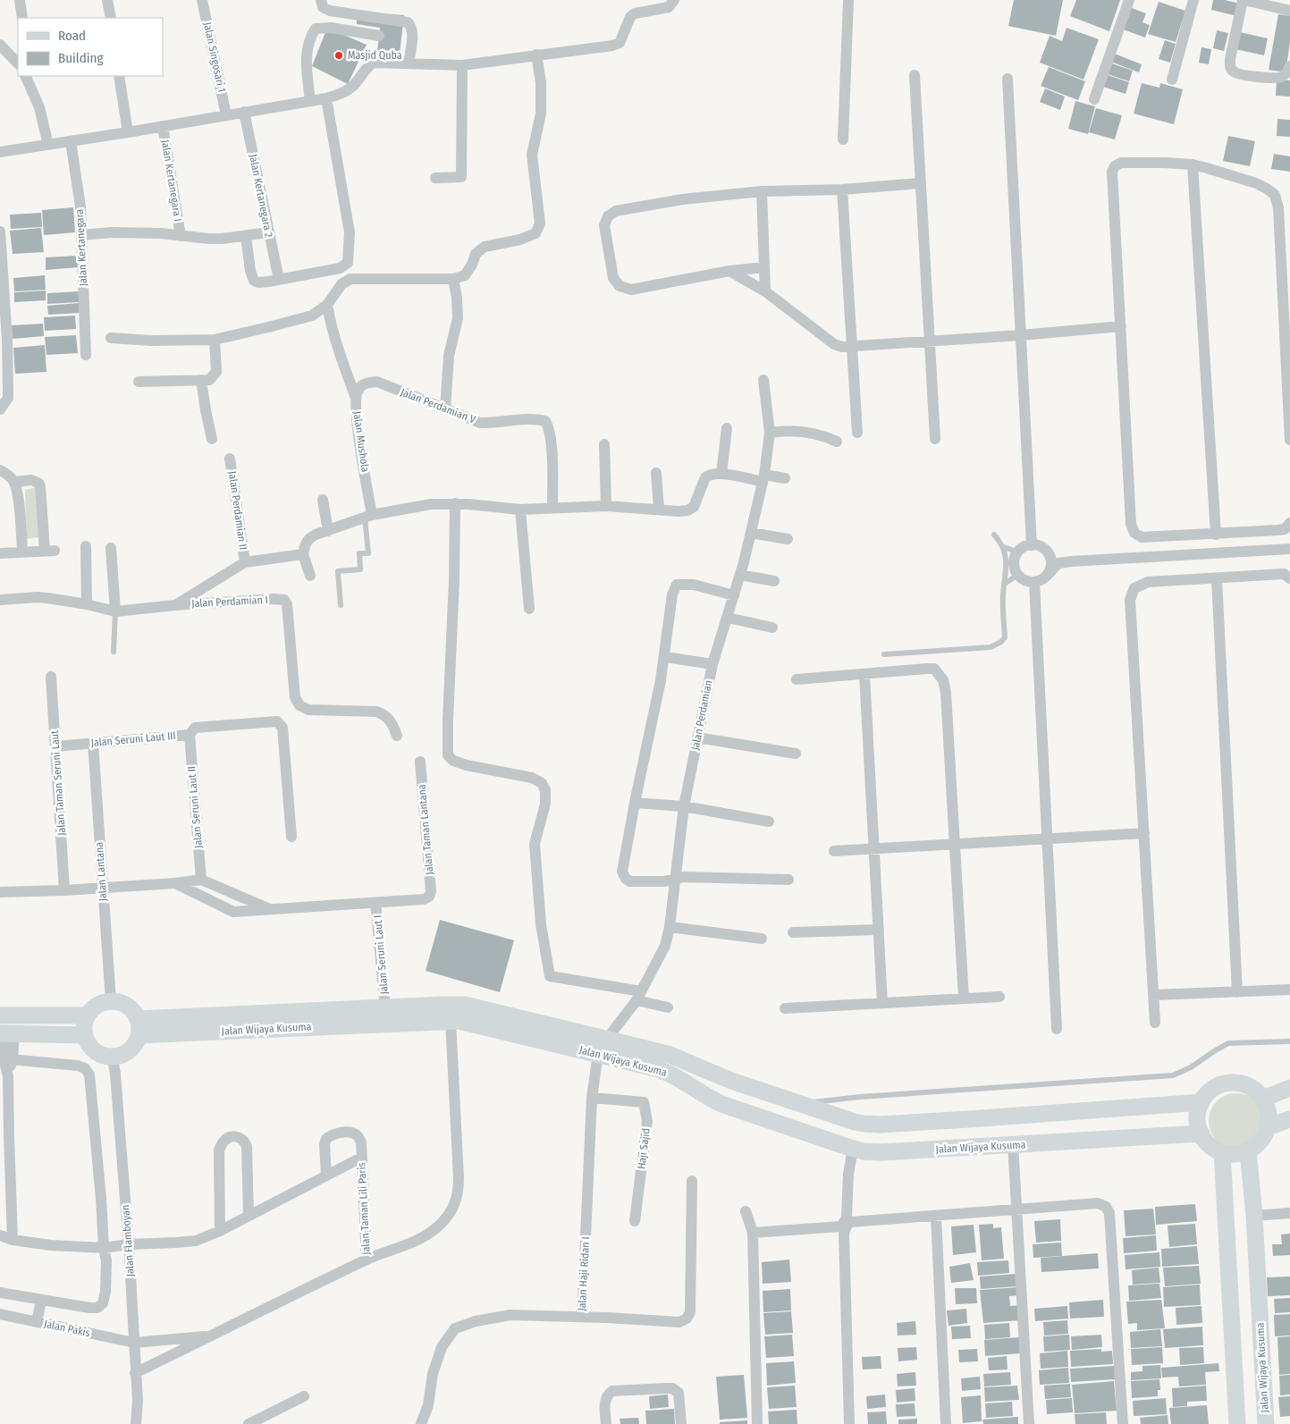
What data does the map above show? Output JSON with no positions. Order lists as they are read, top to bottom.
{
  "streets": {
    "street": [
      "Jalan Singosari 1",
      "Jalan Kertanegara I",
      "Jalan Kertanegara 2",
      "Jalan Kertanegara",
      "Jalan Perdamian V",
      "Jalan Mushola",
      "Jalan Perdamian II",
      "Jalan Perdamian I",
      "Jalan Perdamian",
      "Jalan Seruni Laut III",
      "Jalan Taman Seruni Laut",
      "Jalan Seruni Laut II",
      "Jalan Taman Lantana",
      "Jalan Lantana",
      "Jalan Seruni Laut I",
      "Jalan Wijaya Kusuma",
      "Haji Sajid",
      "Jalan Taman Lili Paris",
      "Jalan Flamboyan",
      "Jalan Haji Ridan I",
      "Jalan Pakis"
    ]
  },
  "crossings": [
    ["Jalan Perdamian V", "Jalan Mushola"],
    ["Jalan Perdamian", "Jalan Wijaya Kusuma"],
    ["Jalan Perdamian", "Jalan Haji Ridan I"],
    ["Jalan Seruni Laut III", "Jalan Taman Seruni Laut"],
    ["Jalan Seruni Laut III", "Jalan Seruni Laut II"],
    ["Jalan Seruni Laut III", "Jalan Lantana"],
    ["Jalan Seruni Laut II", "Jalan Seruni Laut I"],
    ["Jalan Taman Lantana", "Jalan Seruni Laut I"],
    ["Jalan Lantana", "Jalan Wijaya Kusuma"],
    ["Jalan Lantana", "Jalan Flamboyan"],
    ["Jalan Seruni Laut I", "Jalan Wijaya Kusuma"],
    ["Jalan Wijaya Kusuma", "Jalan Flamboyan"],
    ["Jalan Wijaya Kusuma", "Jalan Haji Ridan I"],
    ["Haji Sajid", "Jalan Haji Ridan I"],
    ["Jalan Taman Lili Paris", "Jalan Flamboyan"],
    ["Jalan Taman Lili Paris", "Jalan Pakis"],
    ["Jalan Flamboyan", "Jalan Pakis"]
  ],
  "places": ["Masjid Quba"],
  "legend": ["Road", "Building"]
}
